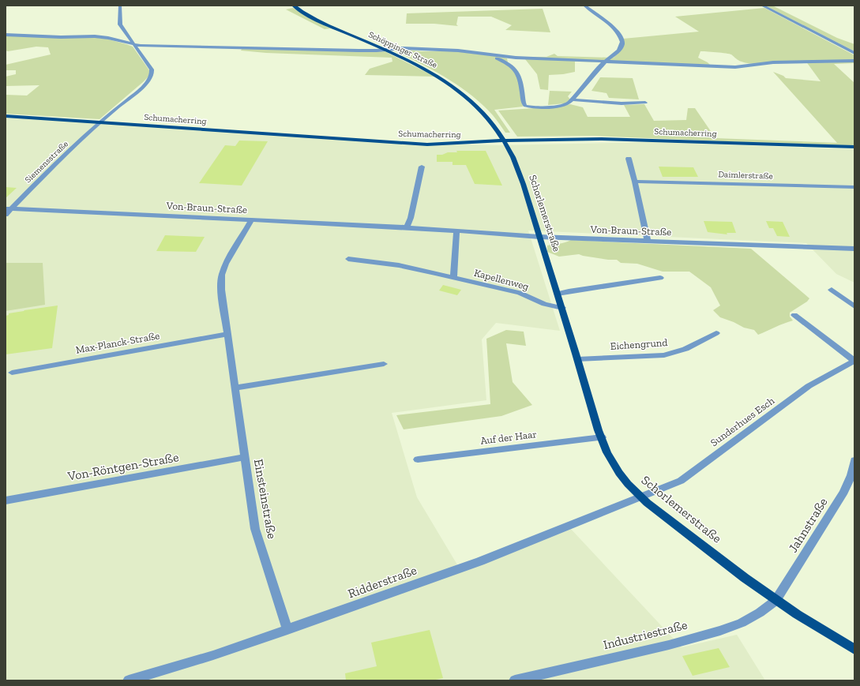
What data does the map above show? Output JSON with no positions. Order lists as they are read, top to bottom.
{
  "streets": {
    "main road": ["Schöppinger Straße", "Schumacherring", "Schorlemerstraße"],
    "street": [
      "Siemensstraße",
      "Daimlerstraße",
      "Von-Braun-Straße",
      "Kapellenweg",
      "Max-Planck-Straße",
      "Eichengrund",
      "Sunderhues Esch",
      "Auf der Haar",
      "Von-Röntgen-Straße",
      "Einsteinstraße",
      "Jahnstraße",
      "Ridderstraße",
      "Industriestraße"
    ]
  },
  "crossings": [
    ["Schöppinger Straße", "Schumacherring"],
    ["Schöppinger Straße", "Schorlemerstraße"],
    ["Schumacherring", "Siemensstraße"],
    ["Schumacherring", "Schorlemerstraße"],
    ["Siemensstraße", "Von-Braun-Straße"],
    ["Von-Braun-Straße", "Schorlemerstraße"],
    ["Von-Braun-Straße", "Einsteinstraße"],
    ["Schorlemerstraße", "Kapellenweg"],
    ["Schorlemerstraße", "Eichengrund"],
    ["Schorlemerstraße", "Sunderhues Esch"],
    ["Schorlemerstraße", "Auf der Haar"],
    ["Schorlemerstraße", "Jahnstraße"],
    ["Schorlemerstraße", "Ridderstraße"],
    ["Schorlemerstraße", "Industriestraße"],
    ["Max-Planck-Straße", "Einsteinstraße"],
    ["Sunderhues Esch", "Ridderstraße"],
    ["Von-Röntgen-Straße", "Einsteinstraße"],
    ["Einsteinstraße", "Ridderstraße"],
    ["Jahnstraße", "Industriestraße"]
  ]
}
